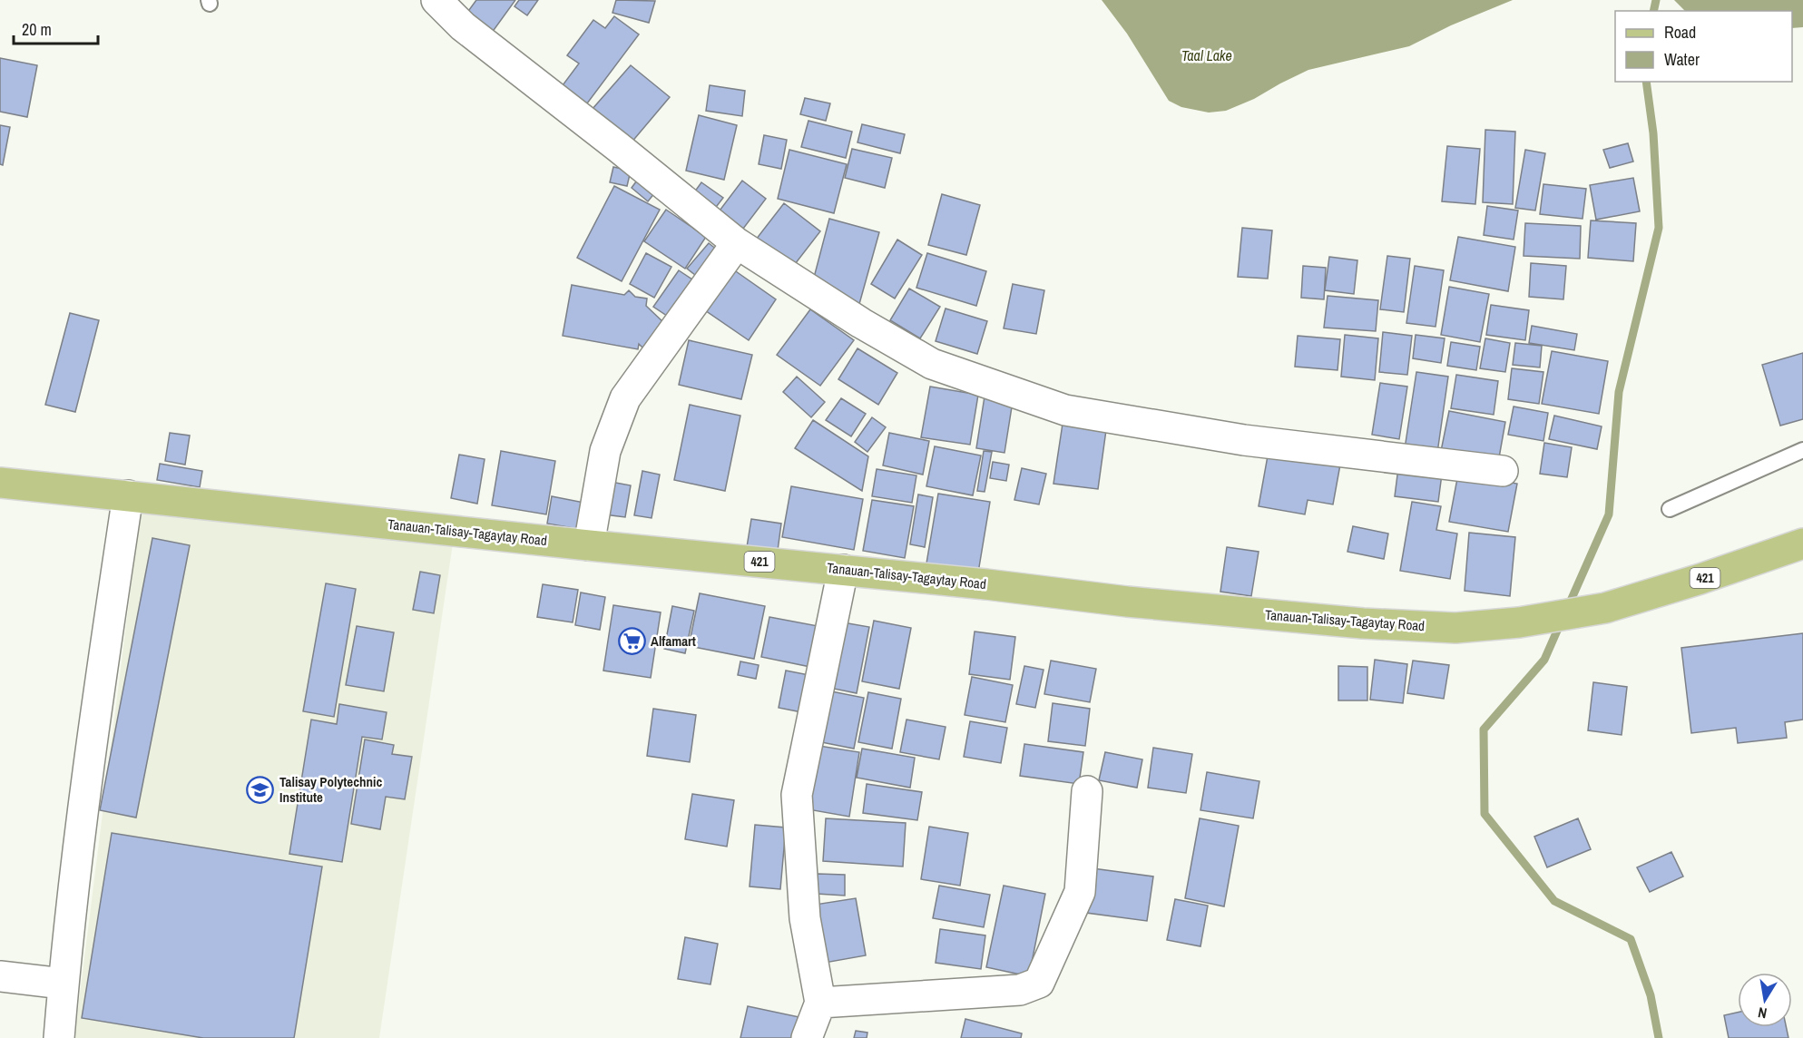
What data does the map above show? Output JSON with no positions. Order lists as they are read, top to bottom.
{
  "streets": {
    "main road": ["Tanauan-Talisay-Tagaytay Road", "421"]
  },
  "water": ["Taal Lake"],
  "places": {
    "supermarket": ["Alfamart"],
    "school or university": ["Talisay Polytechnic Institute"]
  },
  "legend": ["Road", "Water"],
  "scale_bar": "20 m",
  "north": "bottom"
}
